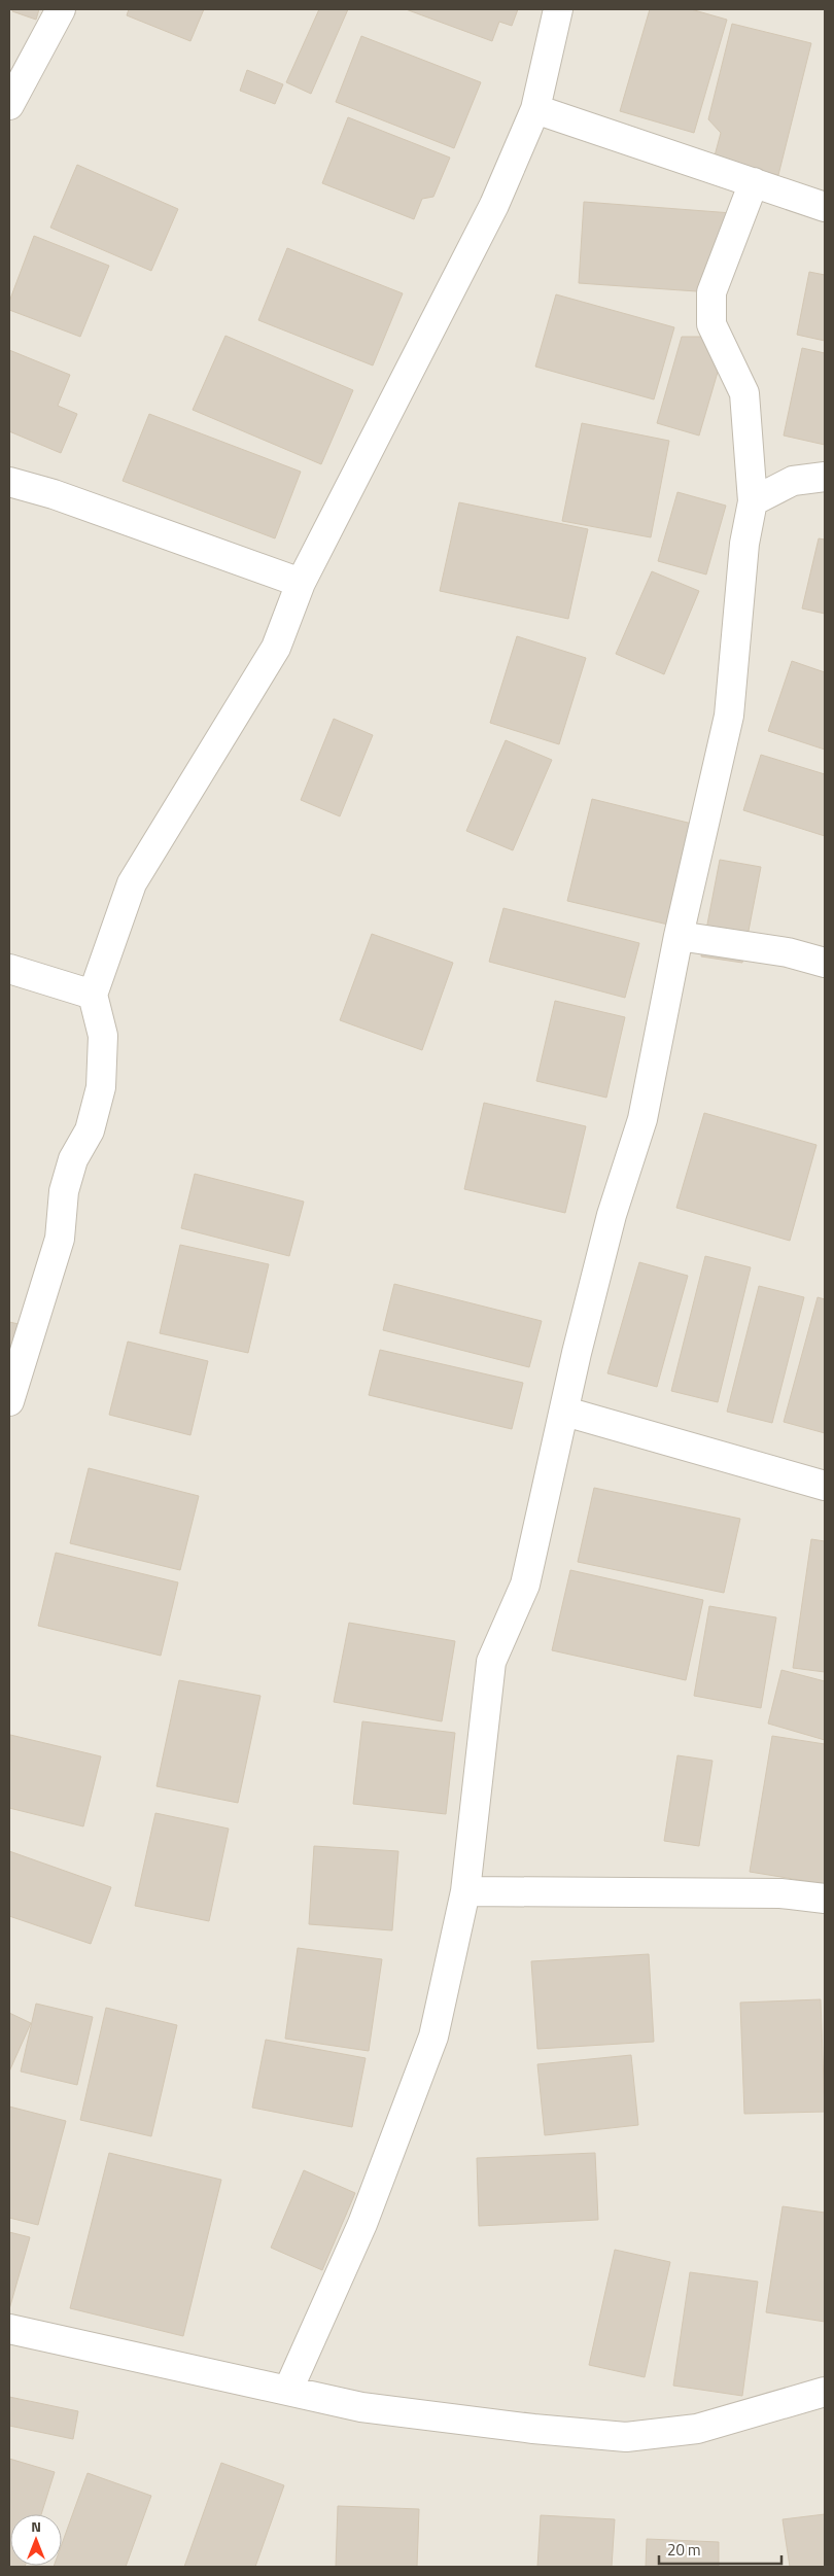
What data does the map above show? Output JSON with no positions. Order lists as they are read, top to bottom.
{
  "scale_bar": "20 m",
  "north": "top"
}
